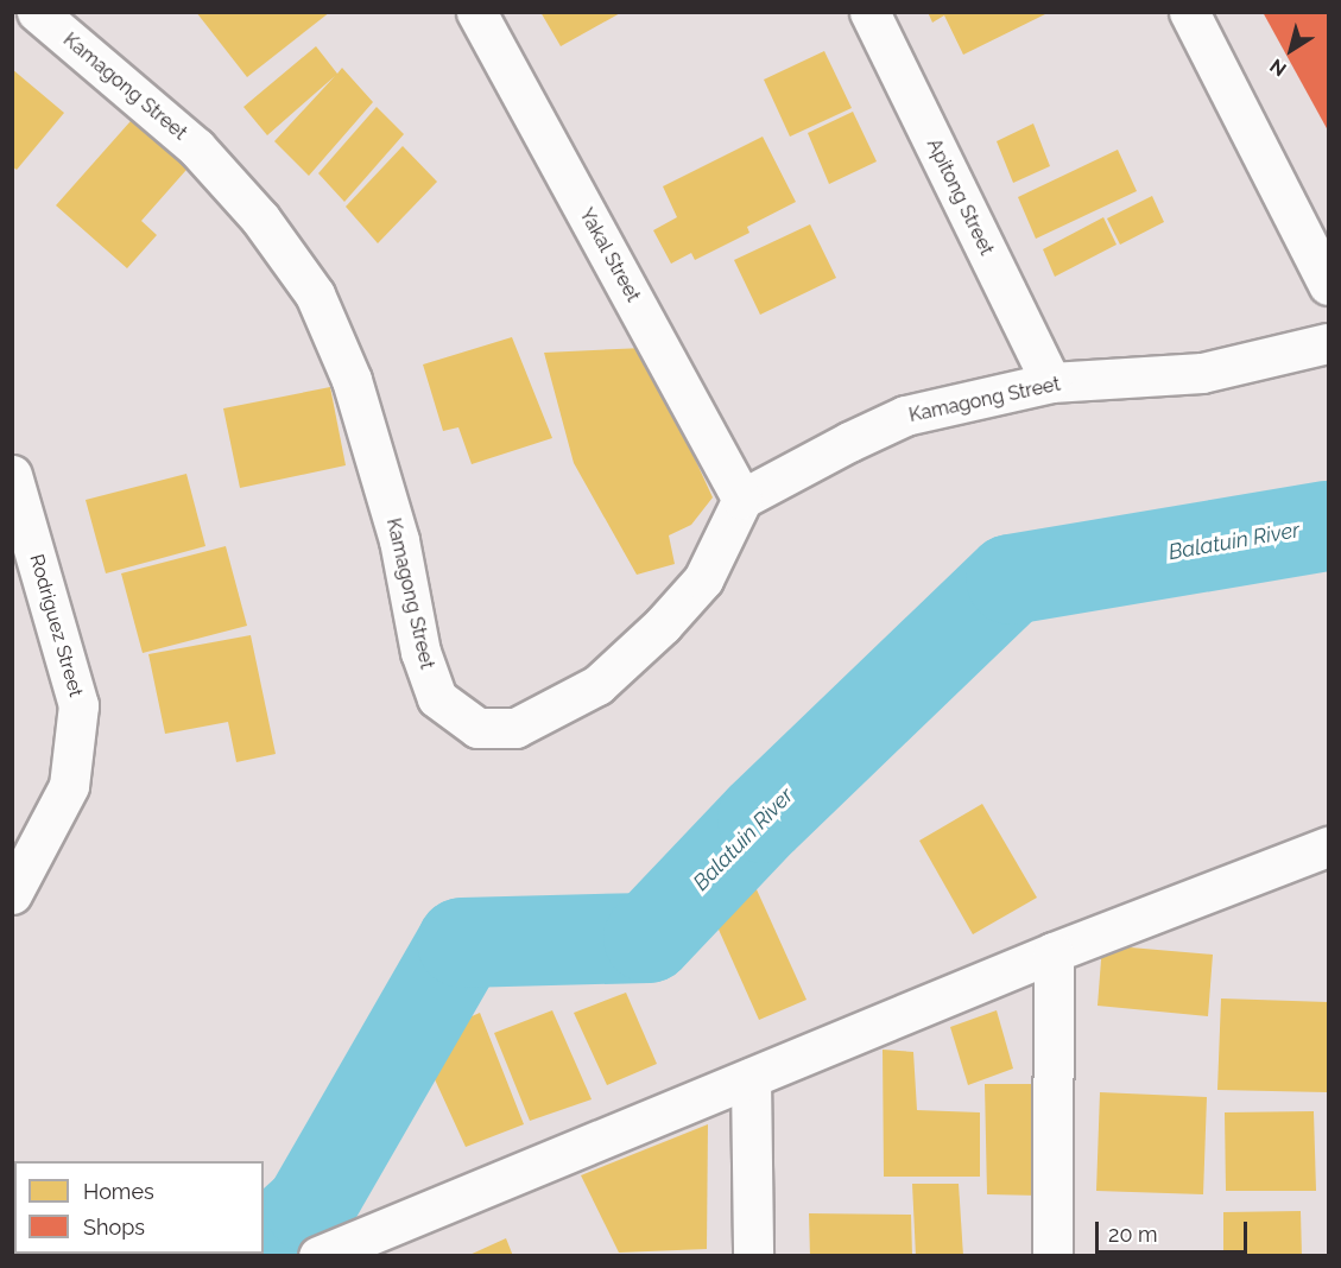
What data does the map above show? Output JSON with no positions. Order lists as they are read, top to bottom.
{
  "streets": {
    "street": [
      "Kamagong Street",
      "Apitong Street",
      "Yakal Street",
      "Rodriguez Street"
    ]
  },
  "crossings": [
    ["Kamagong Street", "Apitong Street"],
    ["Kamagong Street", "Yakal Street"]
  ],
  "water": ["Balatuin River"],
  "legend": ["Homes", "Shops"],
  "scale_bar": "20 m",
  "north": "bottom left"
}
